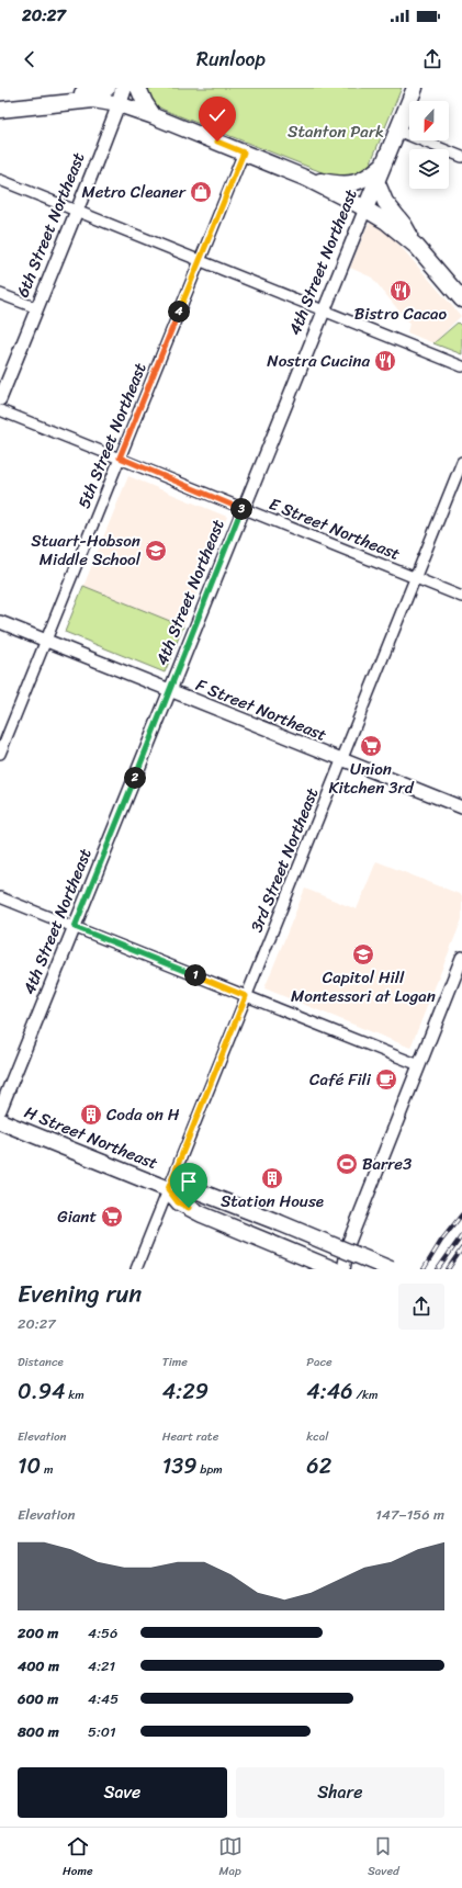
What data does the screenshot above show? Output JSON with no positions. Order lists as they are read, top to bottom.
{
  "streets": {
    "main road": ["6th Street Northeast", "4th Street Northeast", "H Street Northeast"],
    "street": [
      "5th Street Northeast",
      "E Street Northeast",
      "F Street Northeast",
      "3rd Street Northeast"
    ]
  },
  "crossings": [
    ["4th Street Northeast", "E Street Northeast"],
    ["4th Street Northeast", "F Street Northeast"],
    ["5th Street Northeast", "E Street Northeast"],
    ["5th Street Northeast", "F Street Northeast"],
    ["E Street Northeast", "3rd Street Northeast"],
    ["F Street Northeast", "3rd Street Northeast"],
    ["3rd Street Northeast", "H Street Northeast"]
  ],
  "parks": ["Stanton Park"],
  "places": {
    "shop": ["Metro Cleaner"],
    "restaurant": ["Bistro Cacao", "Nostra Cucina"],
    "school or university": ["Stuart-Hobson Middle School", "Capitol Hill Montessori at Logan"],
    "supermarket": ["Union Kitchen 3rd", "Giant"],
    "cafe": ["Café Fili"],
    "building": ["Coda on H", "Station House"],
    "sports": ["Barre3"]
  },
  "north": "bottom",
  "page": {
    "status": "20:27",
    "header": "Runloop",
    "pins": [
      "4",
      "3",
      "2",
      "1"
    ],
    "heading": ["Evening run", "20:27"],
    "stats": [
      ["Distance", "0.94 km"],
      ["Time", "4:29"],
      ["Pace", "4:46 /km"],
      ["Elevation", "10 m"],
      ["Heart rate", "139 bpm"],
      ["kcal", "62"]
    ],
    "chart": ["Elevation", "147–156 m"],
    "list": [
      {
        "name": "200 m",
        "note": "4:56"
      },
      {
        "name": "400 m",
        "note": "4:21"
      },
      {
        "name": "600 m",
        "note": "4:45"
      },
      {
        "name": "800 m",
        "note": "5:01"
      }
    ],
    "buttons": ["Save", "Share"],
    "tabs": ["Home", "Map", "Saved"]
  }
}
